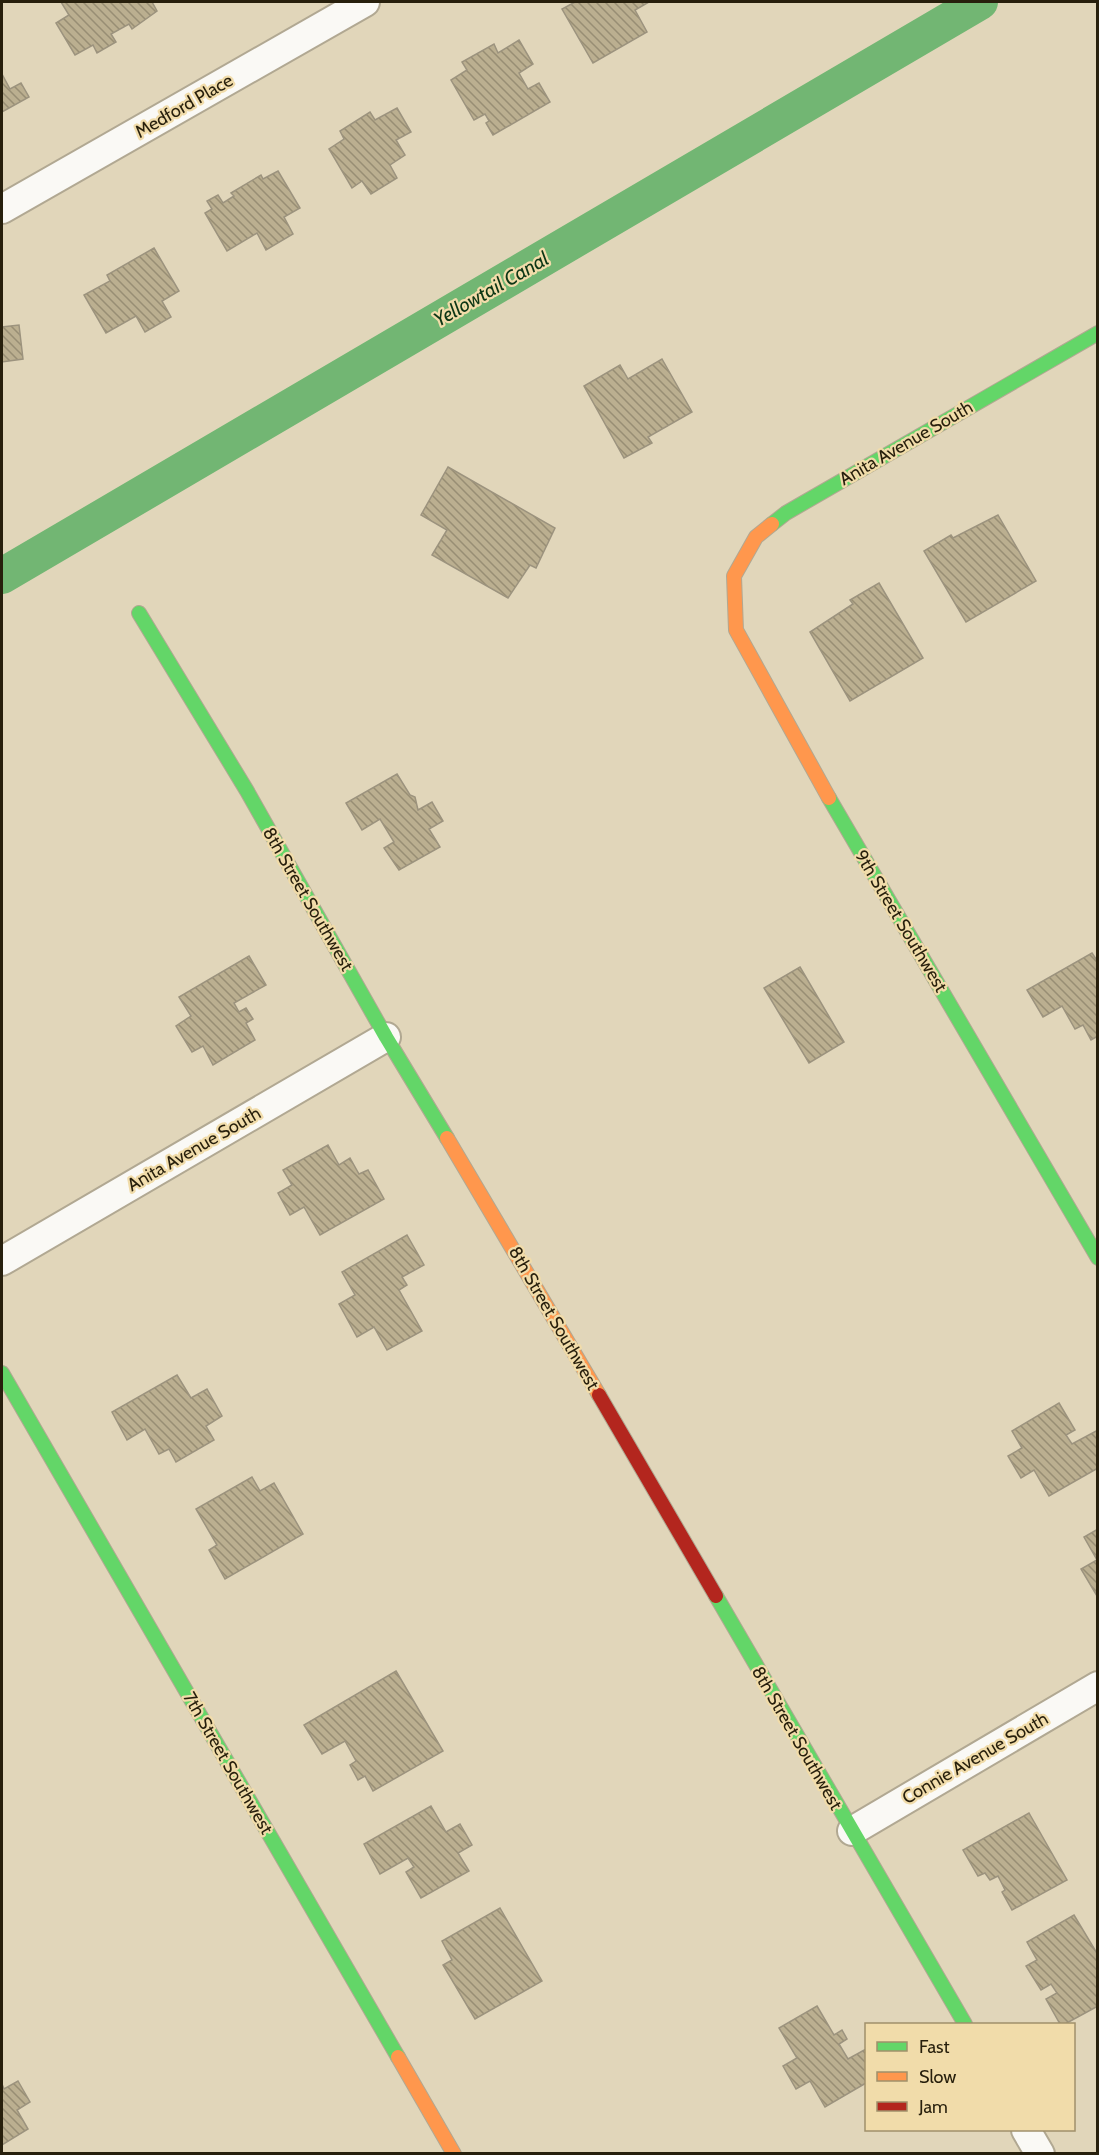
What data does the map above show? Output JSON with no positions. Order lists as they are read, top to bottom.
{
  "streets": {
    "street": [
      "Medford Place",
      "Anita Avenue South",
      "8th Street Southwest",
      "9th Street Southwest",
      "Connie Avenue South",
      "7th Street Southwest"
    ]
  },
  "crossings": [
    ["Anita Avenue South", "8th Street Southwest"],
    ["Anita Avenue South", "9th Street Southwest"],
    ["8th Street Southwest", "Connie Avenue South"]
  ],
  "water": ["Yellowtail Canal"],
  "legend": ["Fast", "Slow", "Jam"]
}
